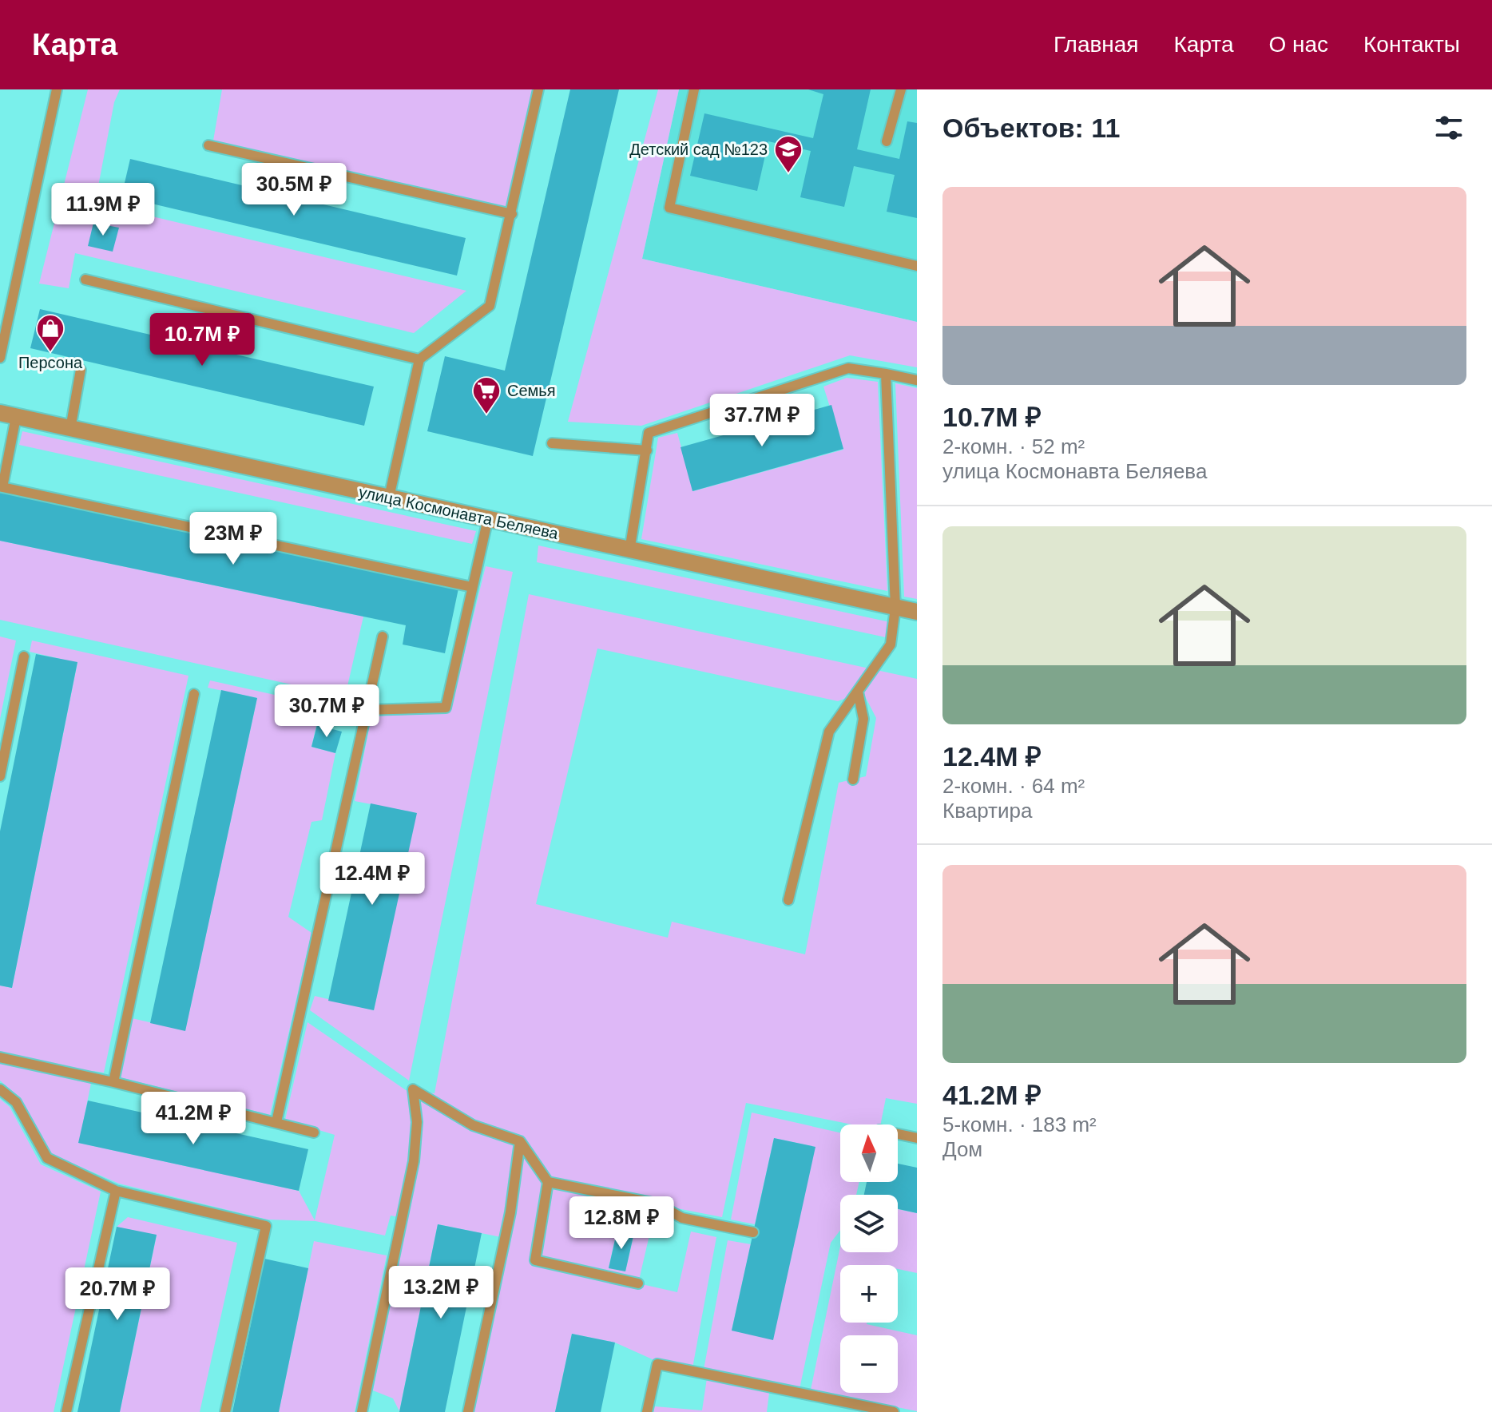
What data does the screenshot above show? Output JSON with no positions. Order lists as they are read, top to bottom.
{
  "streets": {
    "street": ["улица Космонавта Беляева"]
  },
  "places": {
    "school or university": ["Детский сад №123"],
    "shop": ["Персона"],
    "supermarket": ["Семья"]
  },
  "north": "top",
  "page": {
    "header": "Карта",
    "nav": [
      "Главная",
      "Карта",
      "О нас",
      "Контакты"
    ],
    "heading": "Объектов: 11",
    "price": [
      "30.5M ₽",
      "11.9M ₽",
      "10.7M ₽",
      "37.7M ₽",
      "23M ₽",
      "30.7M ₽",
      "12.4M ₽",
      "41.2M ₽",
      "12.8M ₽",
      "13.2M ₽",
      "20.7M ₽"
    ],
    "list": [
      {
        "name": "10.7M ₽",
        "note": "2-комн. · 52 m² · улица Космонавта Беляева"
      },
      {
        "name": "12.4M ₽",
        "note": "2-комн. · 64 m² · Квартира"
      },
      {
        "name": "41.2M ₽",
        "note": "5-комн. · 183 m² · Дом"
      }
    ],
    "map_buttons": ["+", "−"]
  }
}
